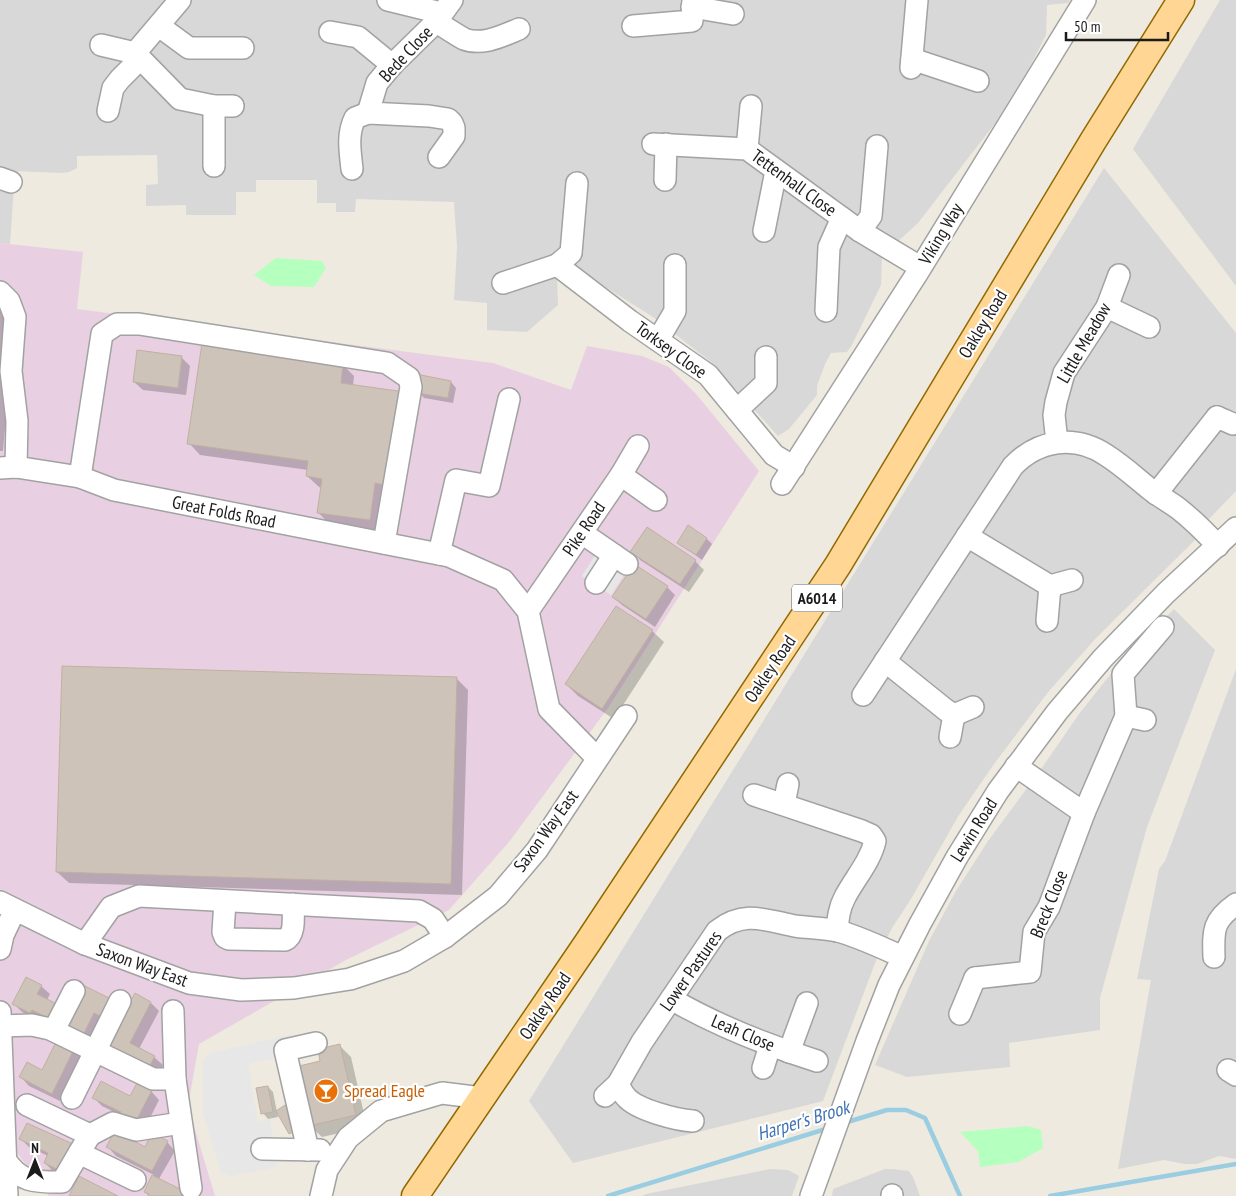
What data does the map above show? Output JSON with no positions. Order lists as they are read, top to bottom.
{
  "streets": {
    "main road": ["Oakley Road", "A6014"],
    "street": [
      "Bede Close",
      "Tettenhall Close",
      "Viking Way",
      "Little Meadow",
      "Torksey Close",
      "Great Folds Road",
      "Pike Road",
      "Lewin Road",
      "Saxon Way East",
      "Breck Close",
      "Lower Pastures",
      "Leah Close"
    ]
  },
  "crossings": [
    ["Tettenhall Close", "Viking Way"],
    ["Viking Way", "Torksey Close"],
    ["Great Folds Road", "Pike Road"],
    ["Lewin Road", "Lower Pastures"],
    ["Lower Pastures", "Leah Close"]
  ],
  "water": ["Harper's Brook"],
  "places": {
    "bar": ["Spread Eagle"]
  },
  "scale_bar": "50 m",
  "north": "top"
}
